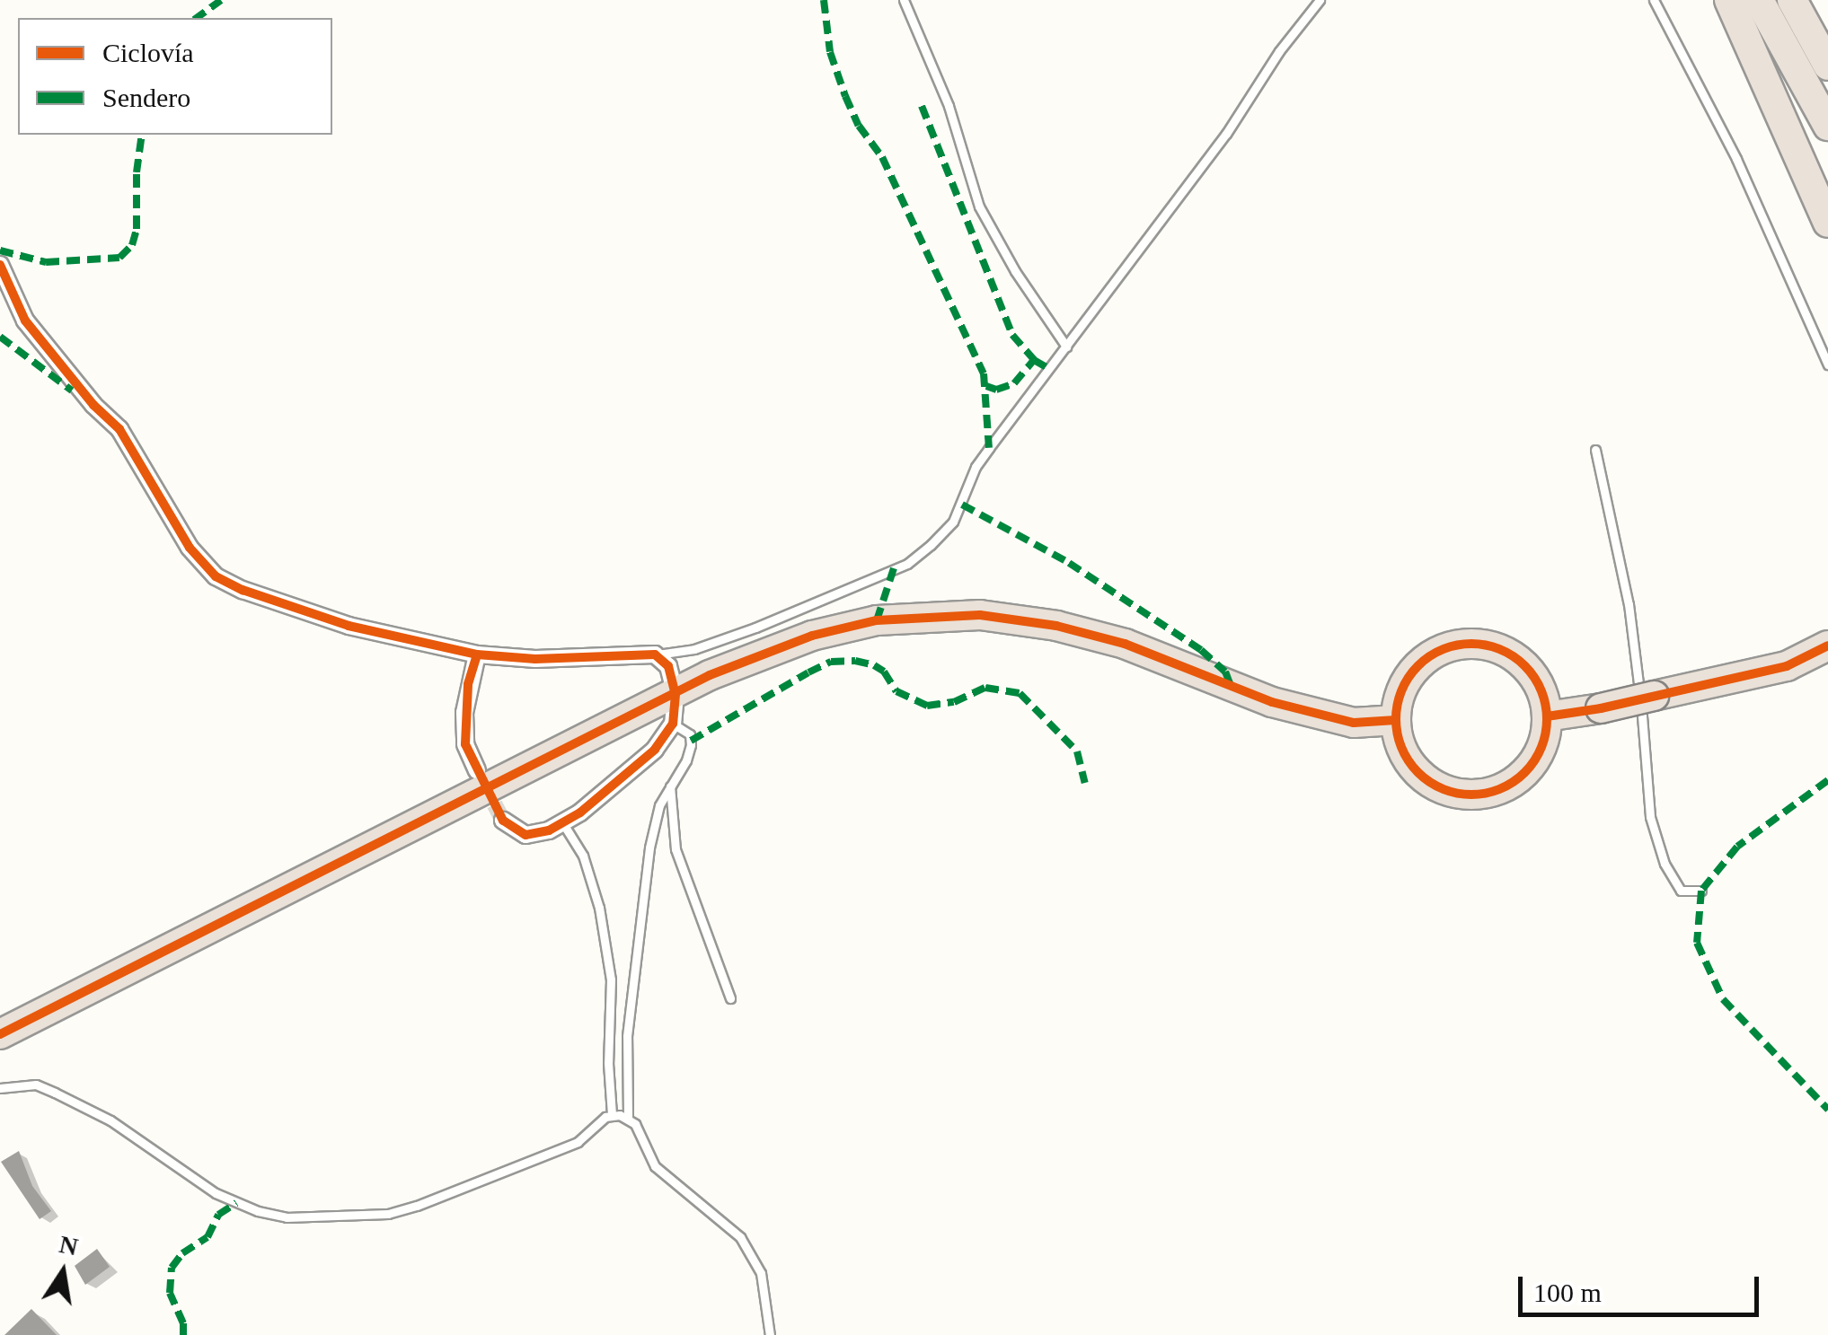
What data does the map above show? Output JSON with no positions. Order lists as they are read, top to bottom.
{
  "legend": ["Ciclovía", "Sendero"],
  "scale_bar": "100 m",
  "north": "top"
}
